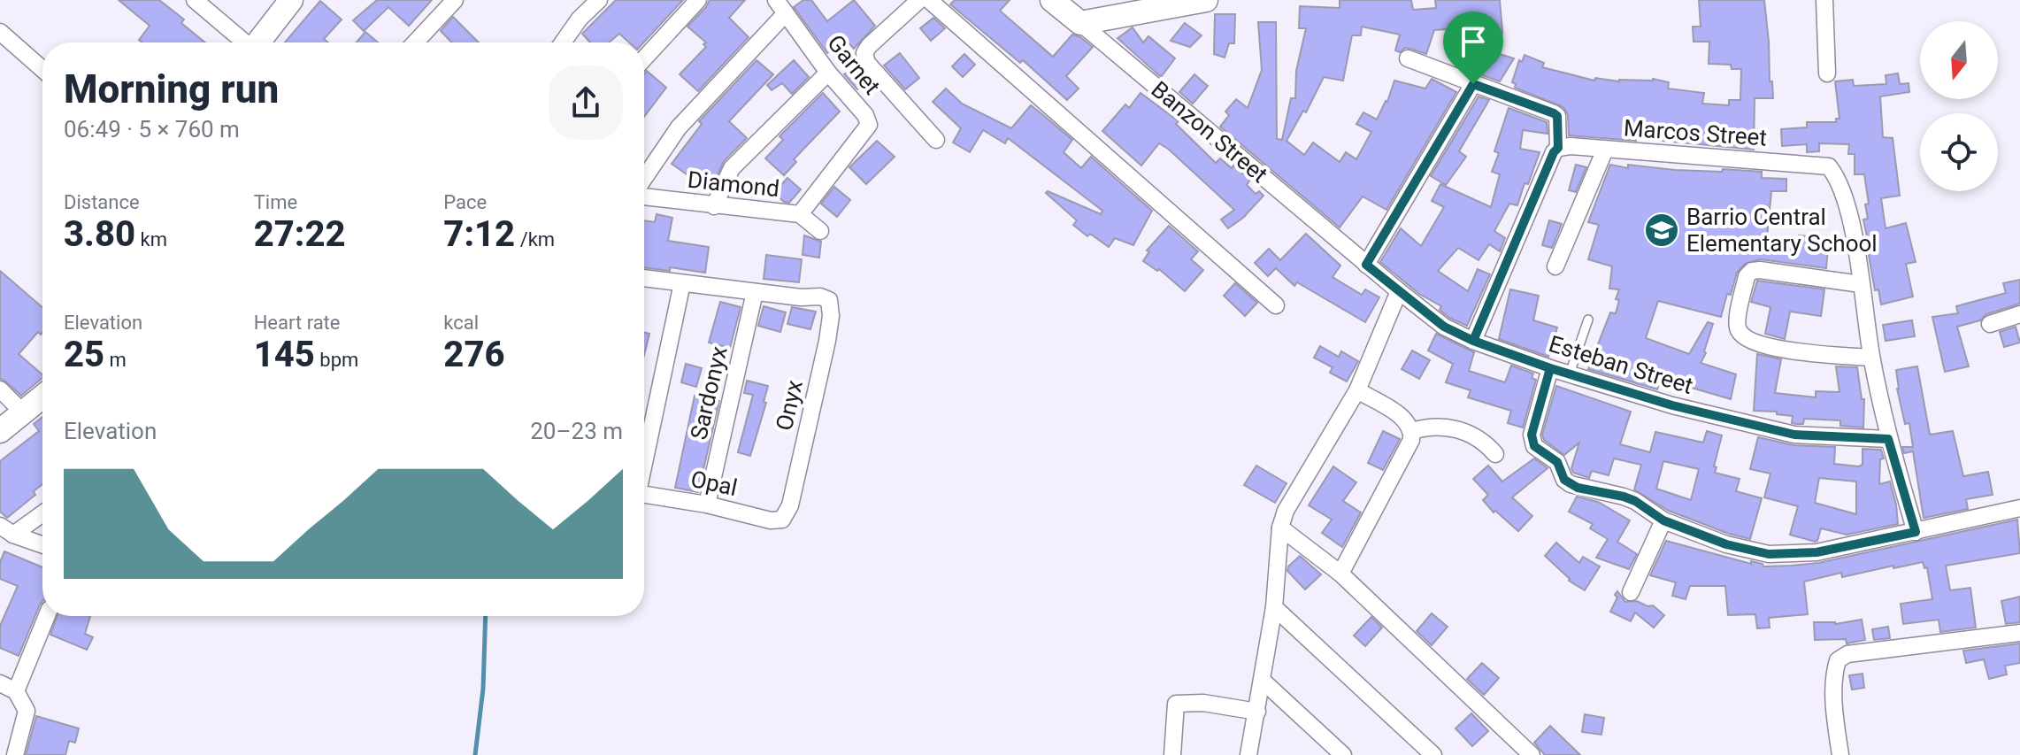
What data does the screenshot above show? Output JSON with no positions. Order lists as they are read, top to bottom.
{
  "streets": {
    "street": [
      "Garnet",
      "Banzon Street",
      "Marcos Street",
      "Diamond",
      "Esteban Street",
      "Sardonyx",
      "Onyx",
      "Opal"
    ]
  },
  "crossings": [
    ["Garnet", "Diamond"],
    ["Banzon Street", "Esteban Street"],
    ["Sardonyx", "Onyx"],
    ["Sardonyx", "Opal"],
    ["Onyx", "Opal"]
  ],
  "places": {
    "school or university": ["Barrio Central Elementary School"]
  },
  "north": "bottom",
  "page": {
    "heading": ["Morning run", "06:49 · 5 × 760 m"],
    "stats": [
      ["Distance", "3.80 km"],
      ["Time", "27:22"],
      ["Pace", "7:12 /km"],
      ["Elevation", "25 m"],
      ["Heart rate", "145 bpm"],
      ["kcal", "276"]
    ],
    "chart": ["Elevation", "20–23 m"]
  }
}
